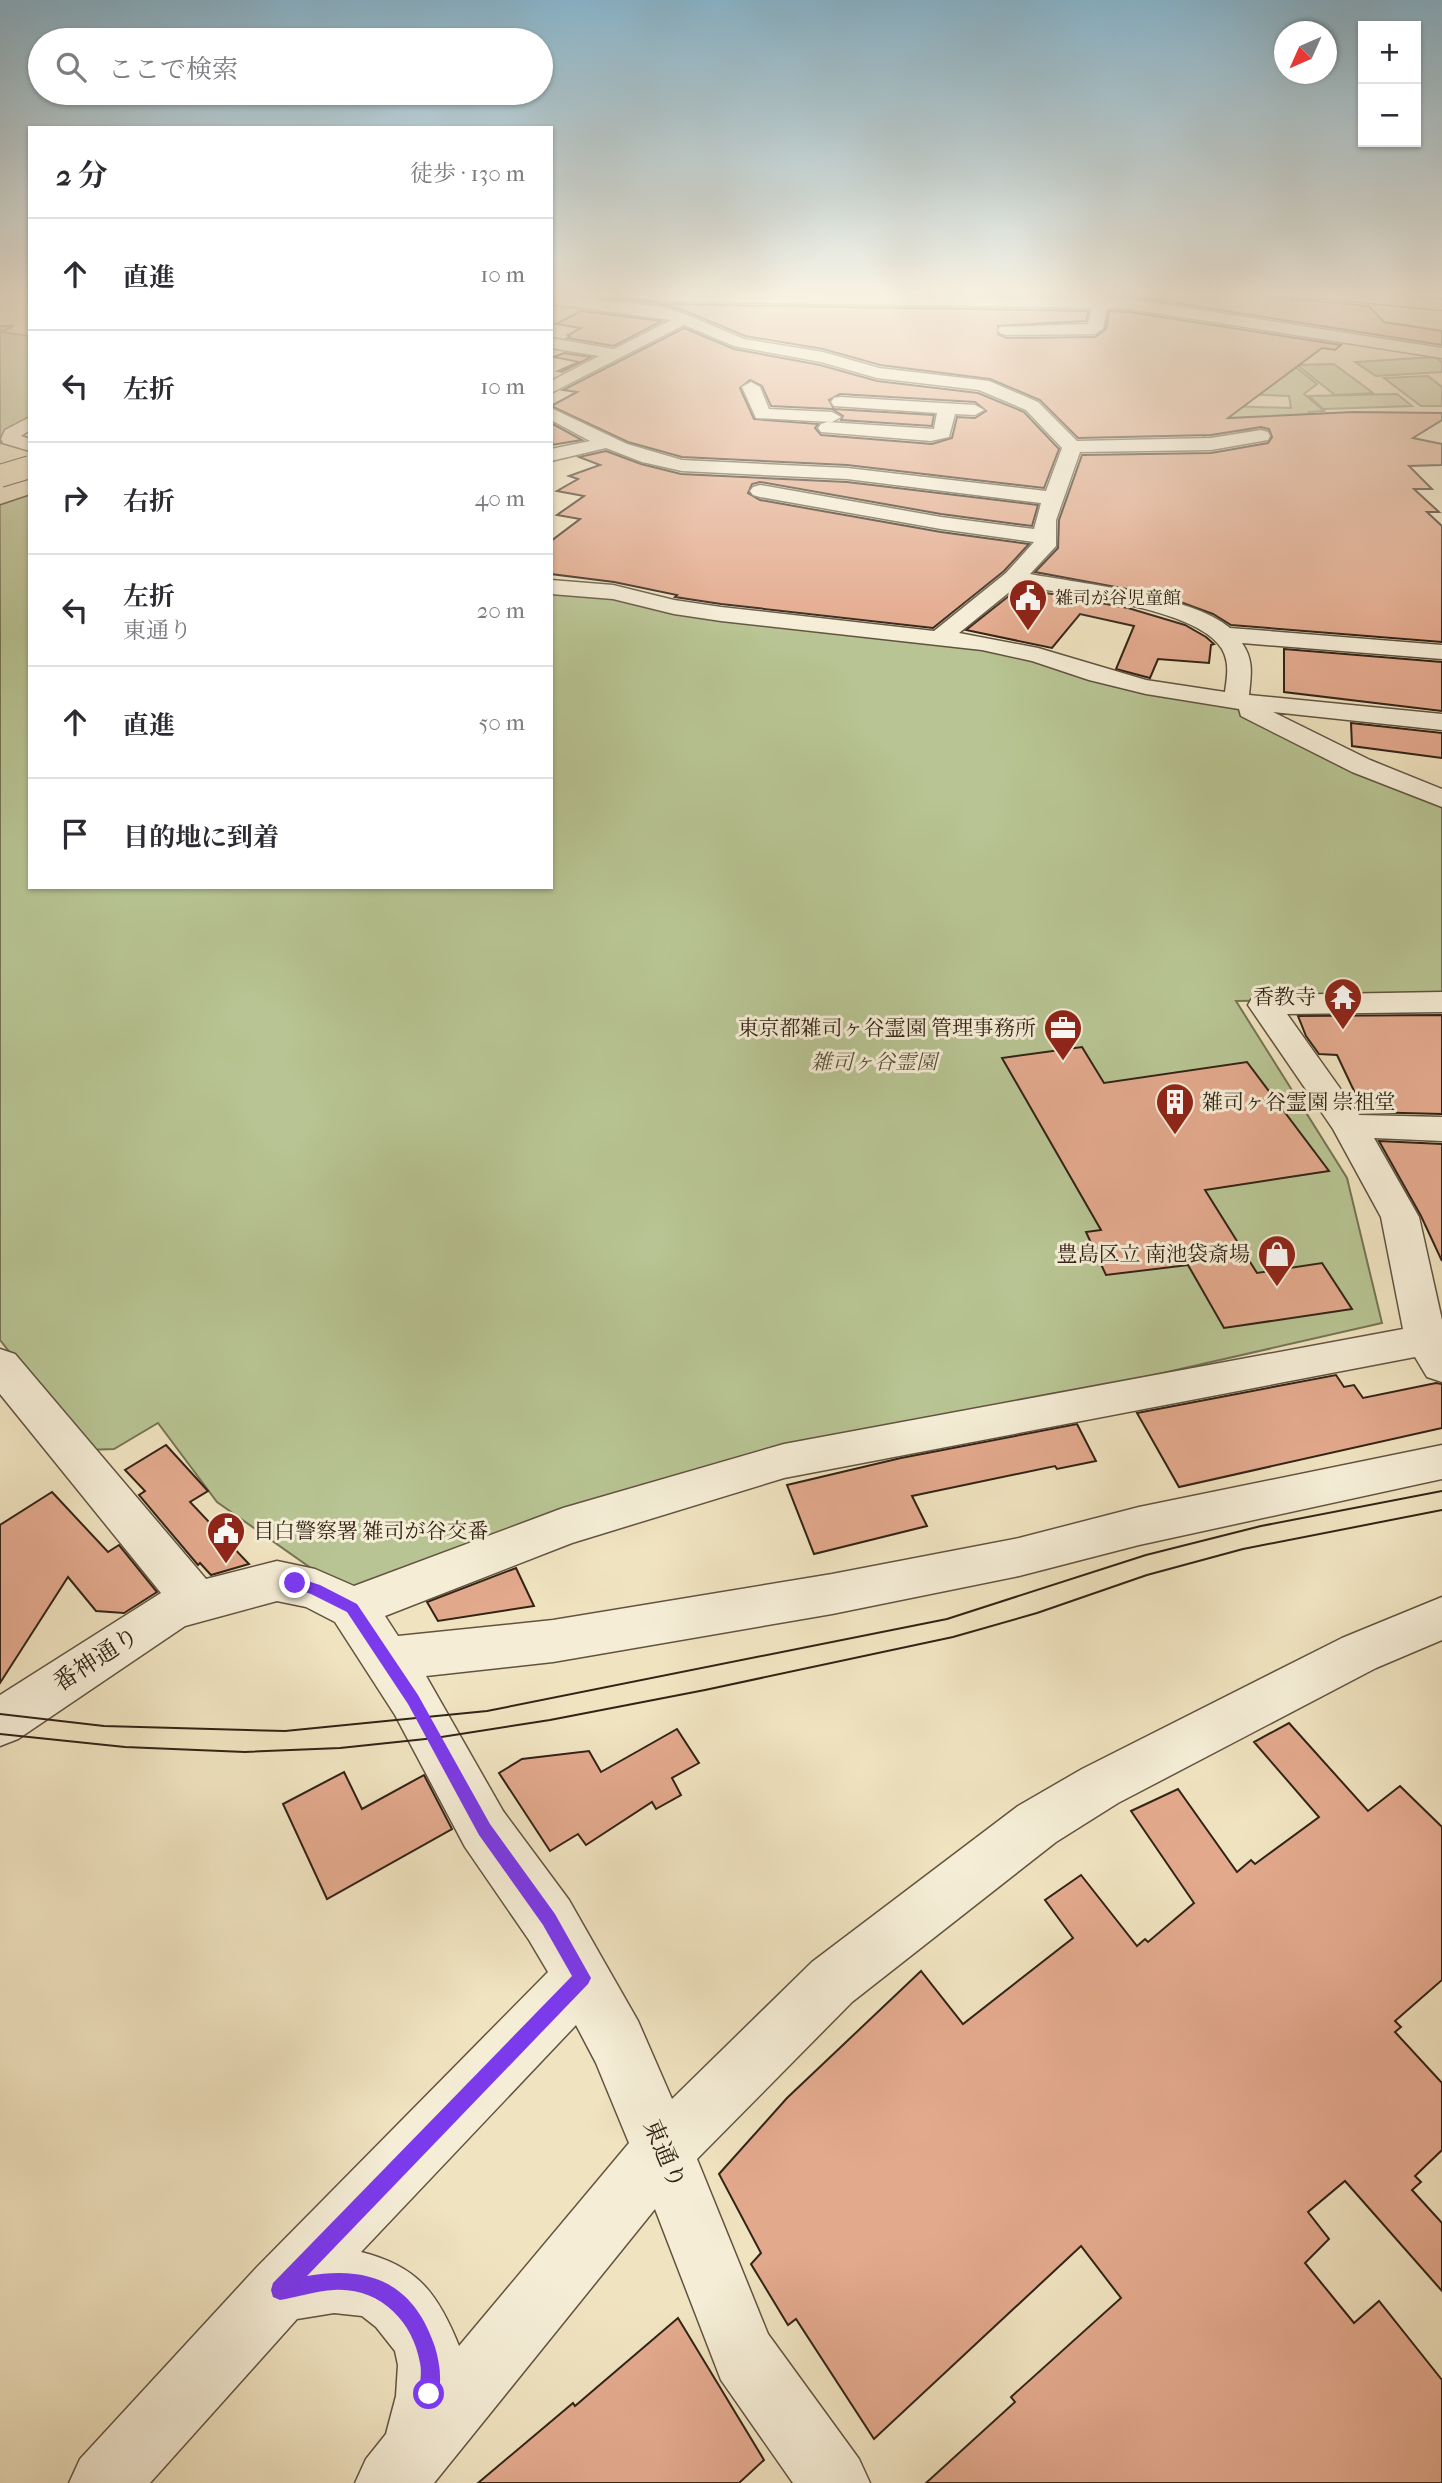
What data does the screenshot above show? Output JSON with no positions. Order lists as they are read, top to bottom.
{
  "streets": {
    "street": ["番神通り", "東通り"]
  },
  "crossings": [
    ["番神通り", "東通り"]
  ],
  "parks": ["雑司ヶ谷霊園"],
  "places": {
    "public building": ["雑司が谷児童館", "目白警察署 雑司が谷交番"],
    "temple": ["香教寺"],
    "office": ["東京都雑司ヶ谷霊園 管理事務所"],
    "building": ["雑司ヶ谷霊園 崇祖堂"],
    "shop": ["豊島区立 南池袋斎場"]
  },
  "north": "bottom left",
  "page": {
    "map_buttons": ["+", "−"],
    "search": "ここで検索",
    "heading": ["2 分", "徒歩 · 130 m"],
    "list": [
      ["直進", "10 m"],
      ["左折", "10 m"],
      ["右折", "40 m"],
      ["左折", "東通り", "20 m"],
      ["直進", "50 m"],
      "目的地に到着"
    ]
  }
}
